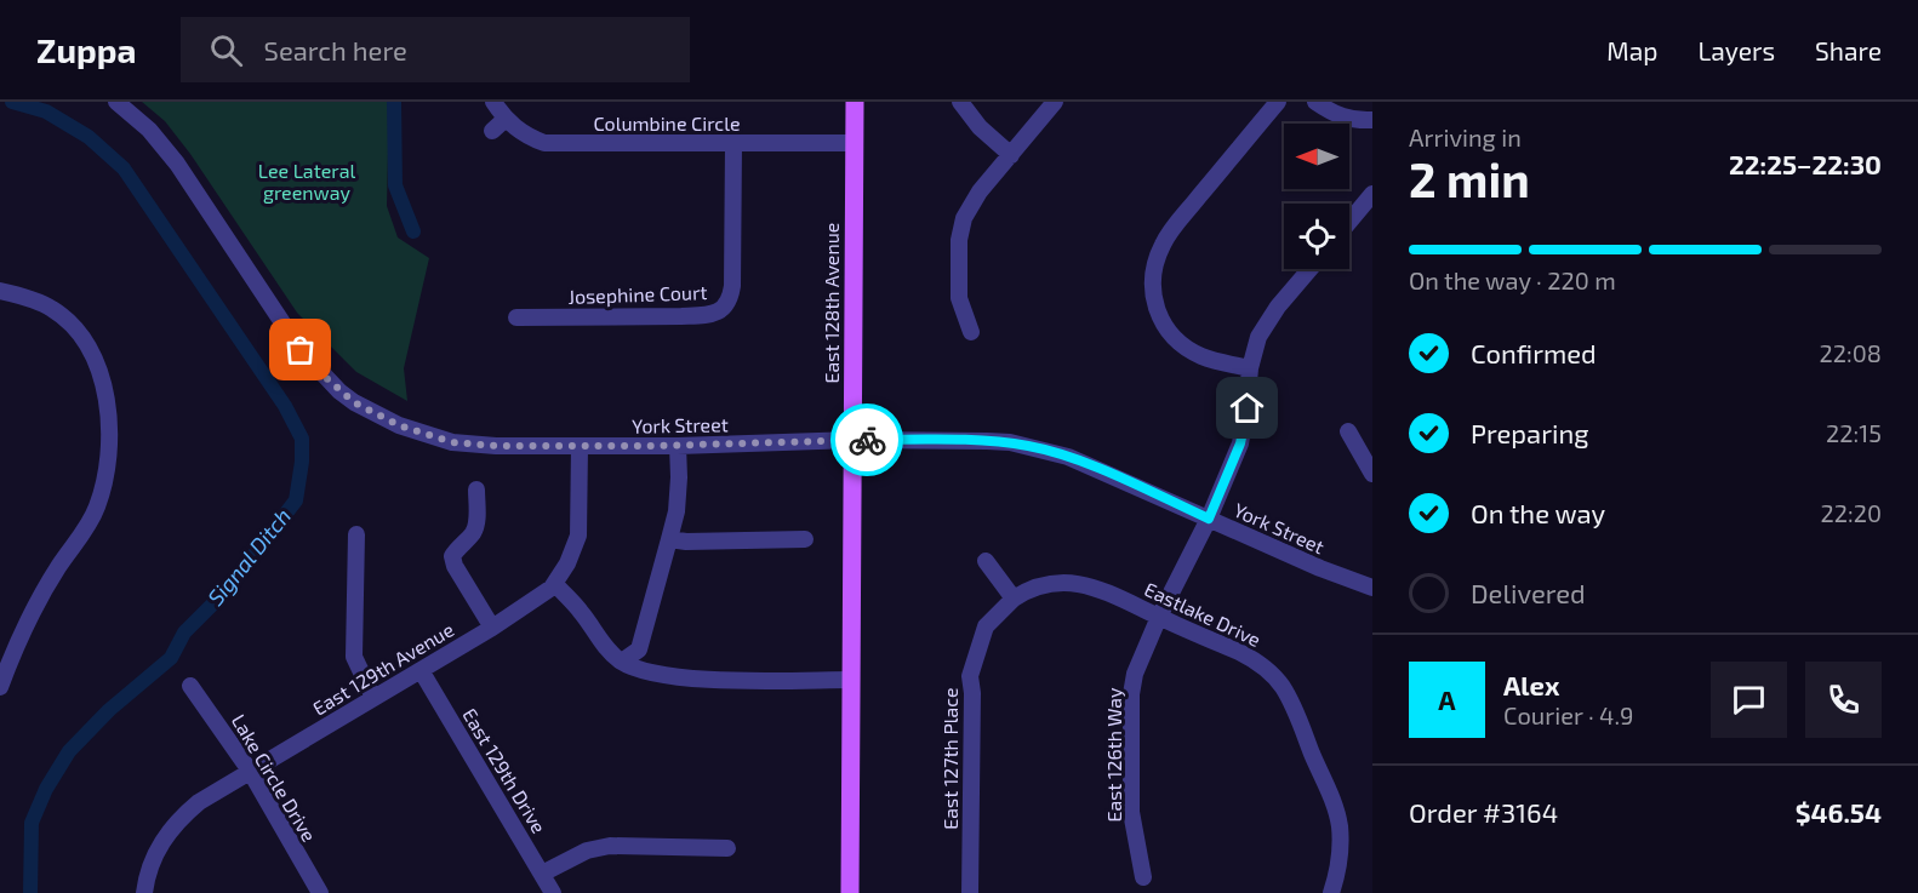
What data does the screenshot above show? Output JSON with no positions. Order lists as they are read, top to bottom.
{
  "streets": {
    "main road": ["East 128th Avenue"],
    "street": [
      "Columbine Circle",
      "Josephine Court",
      "York Street",
      "Eastlake Drive",
      "East 129th Avenue",
      "East 126th Way",
      "East 127th Place",
      "East 129th Drive",
      "Lake Circle Drive"
    ]
  },
  "crossings": [
    ["Columbine Circle", "Josephine Court"],
    ["Columbine Circle", "East 128th Avenue"],
    ["East 128th Avenue", "York Street"],
    ["York Street", "East 129th Avenue"],
    ["York Street", "East 126th Way"],
    ["Eastlake Drive", "East 126th Way"],
    ["Eastlake Drive", "East 127th Place"],
    ["East 129th Avenue", "East 129th Drive"],
    ["East 129th Avenue", "Lake Circle Drive"]
  ],
  "water": ["Signal Ditch"],
  "parks": ["Lee Lateral greenway"],
  "north": "left",
  "page": {
    "header": "Zuppa",
    "search": "Search here",
    "nav": ["Map", "Layers", "Share"],
    "heading": ["2 min", "Arriving in", "22:25–22:30"],
    "panel": [
      "Alex",
      "Courier · 4.9",
      "Order #3164",
      "$46.54"
    ],
    "bar": "On the way · 220 m",
    "list": [
      ["Confirmed", "22:08"],
      ["Preparing", "22:15"],
      ["On the way", "22:20"],
      "Delivered"
    ],
    "round": "A"
  }
}
